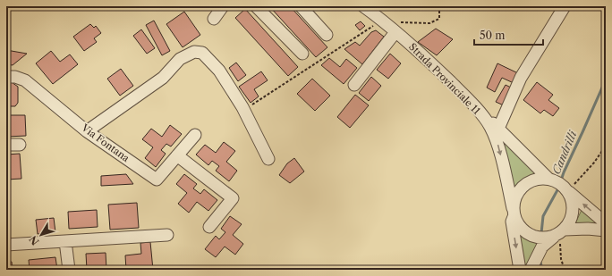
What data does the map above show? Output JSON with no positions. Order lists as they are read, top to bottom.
{
  "streets": {
    "street": ["Strada Provinciale 11", "Via Fontana"]
  },
  "water": ["Candrilli"],
  "scale_bar": "50 m",
  "north": "bottom left"
}
